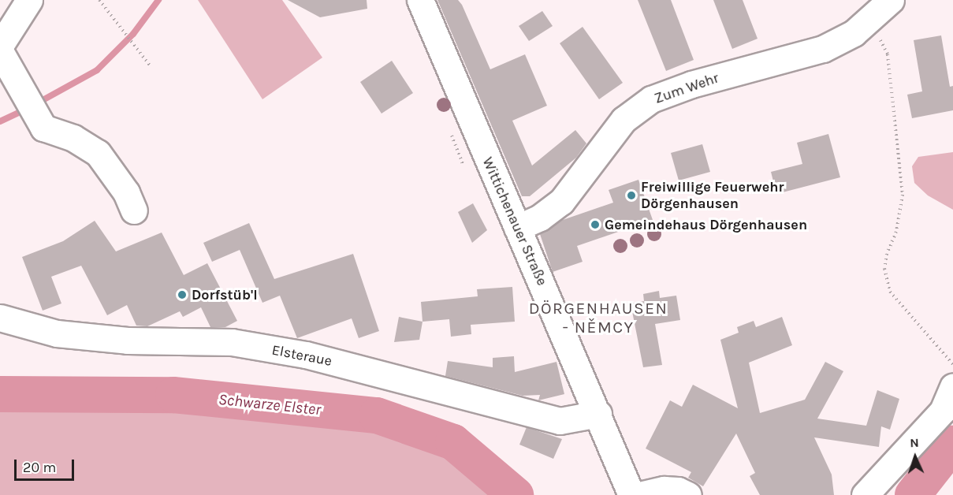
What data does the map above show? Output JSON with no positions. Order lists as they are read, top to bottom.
{
  "streets": {
    "street": ["Zum Wehr", "Wittichenauer Straße", "Elsteraue"]
  },
  "crossings": [
    ["Zum Wehr", "Wittichenauer Straße"],
    ["Wittichenauer Straße", "Elsteraue"]
  ],
  "districts": ["DÖRGENHAUSEN - NĚMCY"],
  "water": ["Schwarze Elster"],
  "places": ["Freiwillige Feuerwehr Dörgenhausen", "Gemeindehaus Dörgenhausen", "Dorfstüb'l"],
  "scale_bar": "20 m",
  "north": "top"
}
